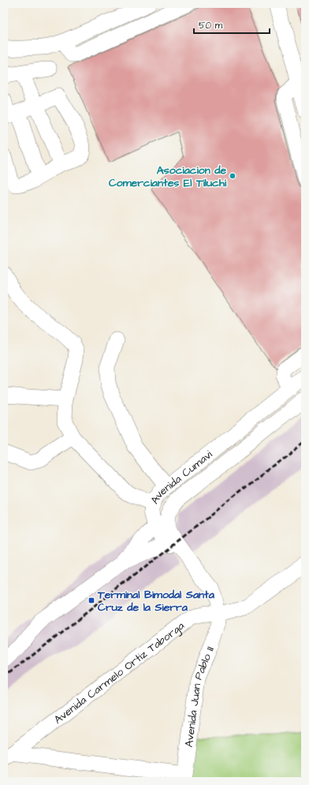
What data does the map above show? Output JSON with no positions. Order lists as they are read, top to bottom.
{
  "streets": {
    "street": ["Avenida Cumavi", "Avenida Carmelo Ortiz Taborga", "Avenida Juan Pablo II"]
  },
  "crossings": [
    ["Avenida Cumavi", "Avenida Carmelo Ortiz Taborga"],
    ["Avenida Cumavi", "Avenida Juan Pablo II"],
    ["Avenida Carmelo Ortiz Taborga", "Avenida Juan Pablo II"]
  ],
  "places": {
    "other": ["Asociacion de Comerciantes El Tiluchi"],
    "transit": ["Terminal Bimodal Santa Cruz de la Sierra"]
  },
  "scale_bar": "50 m"
}
